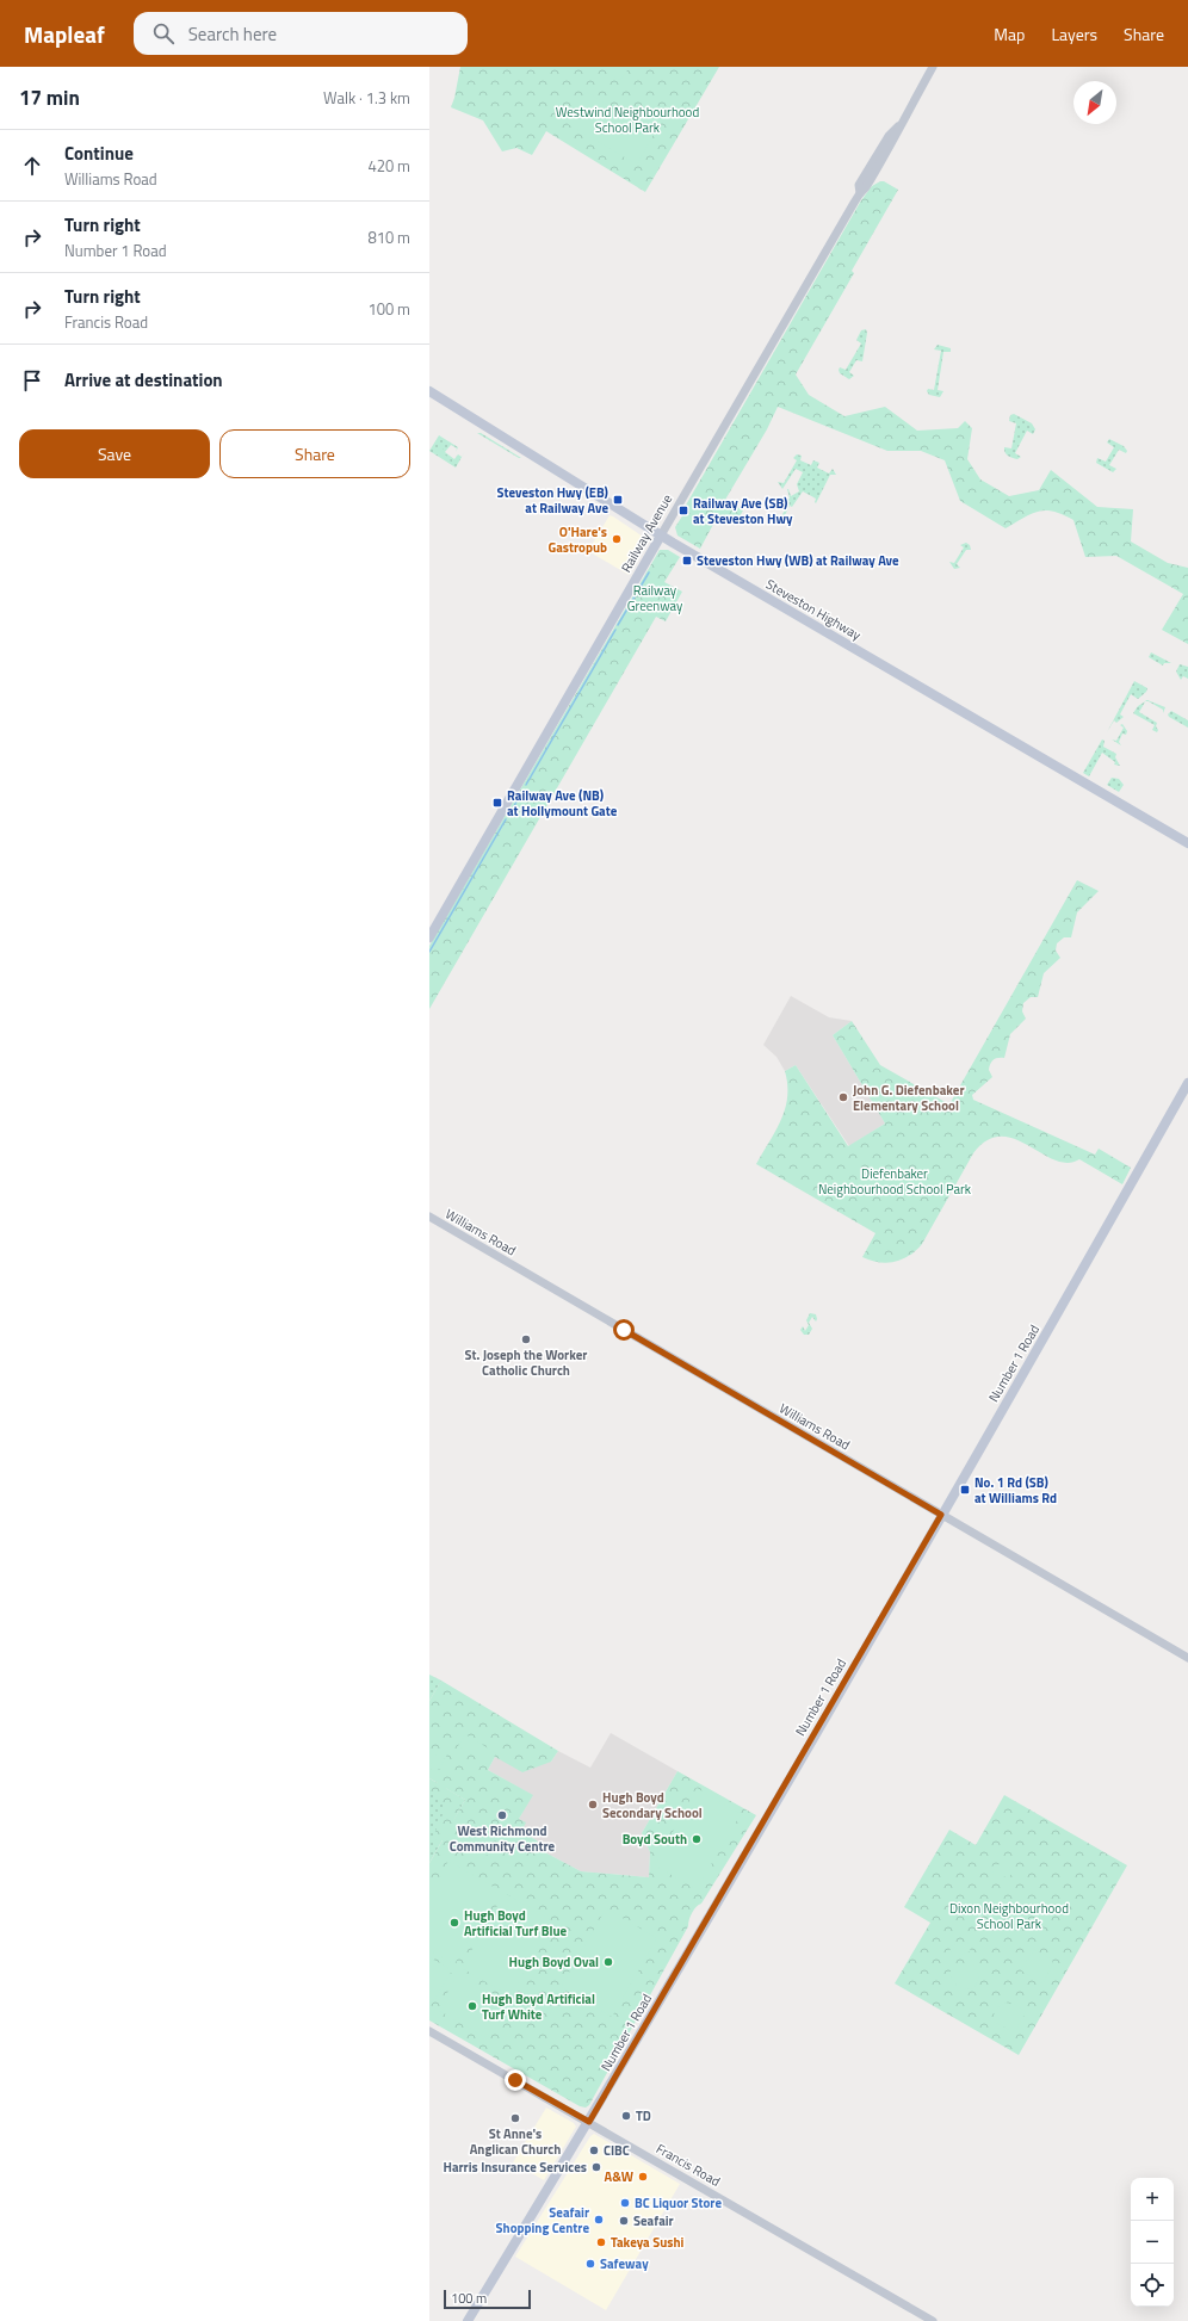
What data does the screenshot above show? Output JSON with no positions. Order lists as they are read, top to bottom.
{
  "streets": {
    "main road": ["Railway Avenue", "Steveston Highway", "Number 1 Road"],
    "street": ["Williams Road", "Francis Road"]
  },
  "crossings": [
    ["Railway Avenue", "Steveston Highway"],
    ["Williams Road", "Number 1 Road"],
    ["Number 1 Road", "Francis Road"]
  ],
  "parks": [
    "Westwind Neighbourhood School Park",
    "Railway Greenway",
    "Diefenbaker Neighbourhood School Park",
    "Dixon Neighbourhood School Park"
  ],
  "places": {
    "transit": [
      "Steveston Hwy (EB) at Railway Ave",
      "Railway Ave (SB) at Steveston Hwy",
      "Steveston Hwy (WB) at Railway Ave",
      "Railway Ave (NB) at Hollymount Gate",
      "No. 1 Rd (SB) at Williams Rd"
    ],
    "other": [
      "O'Hare's Gastropub",
      "John G. Diefenbaker Elementary School",
      "St. Joseph the Worker Catholic Church",
      "Hugh Boyd Secondary School",
      "West Richmond Community Centre",
      "Boyd South",
      "Hugh Boyd Artificial Turf Blue",
      "Hugh Boyd Oval",
      "Hugh Boyd Artificial Turf White",
      "TD",
      "St Anne's Anglican Church",
      "CIBC",
      "Harris Insurance Services",
      "A&W",
      "BC Liquor Store",
      "Seafair Shopping Centre",
      "Seafair",
      "Takeya Sushi",
      "Safeway"
    ]
  },
  "scale_bar": "100 m",
  "north": "bottom left",
  "page": {
    "header": "Mapleaf",
    "search": "Search here",
    "nav": ["Map", "Layers", "Share"],
    "heading": ["17 min", "Walk · 1.3 km"],
    "list": [
      ["Continue", "Williams Road", "420 m"],
      ["Turn right", "Number 1 Road", "810 m"],
      ["Turn right", "Francis Road", "100 m"],
      "Arrive at destination"
    ],
    "buttons": ["Save", "Share"],
    "map_buttons": ["+", "−"],
    "scale": "100 m"
  }
}
